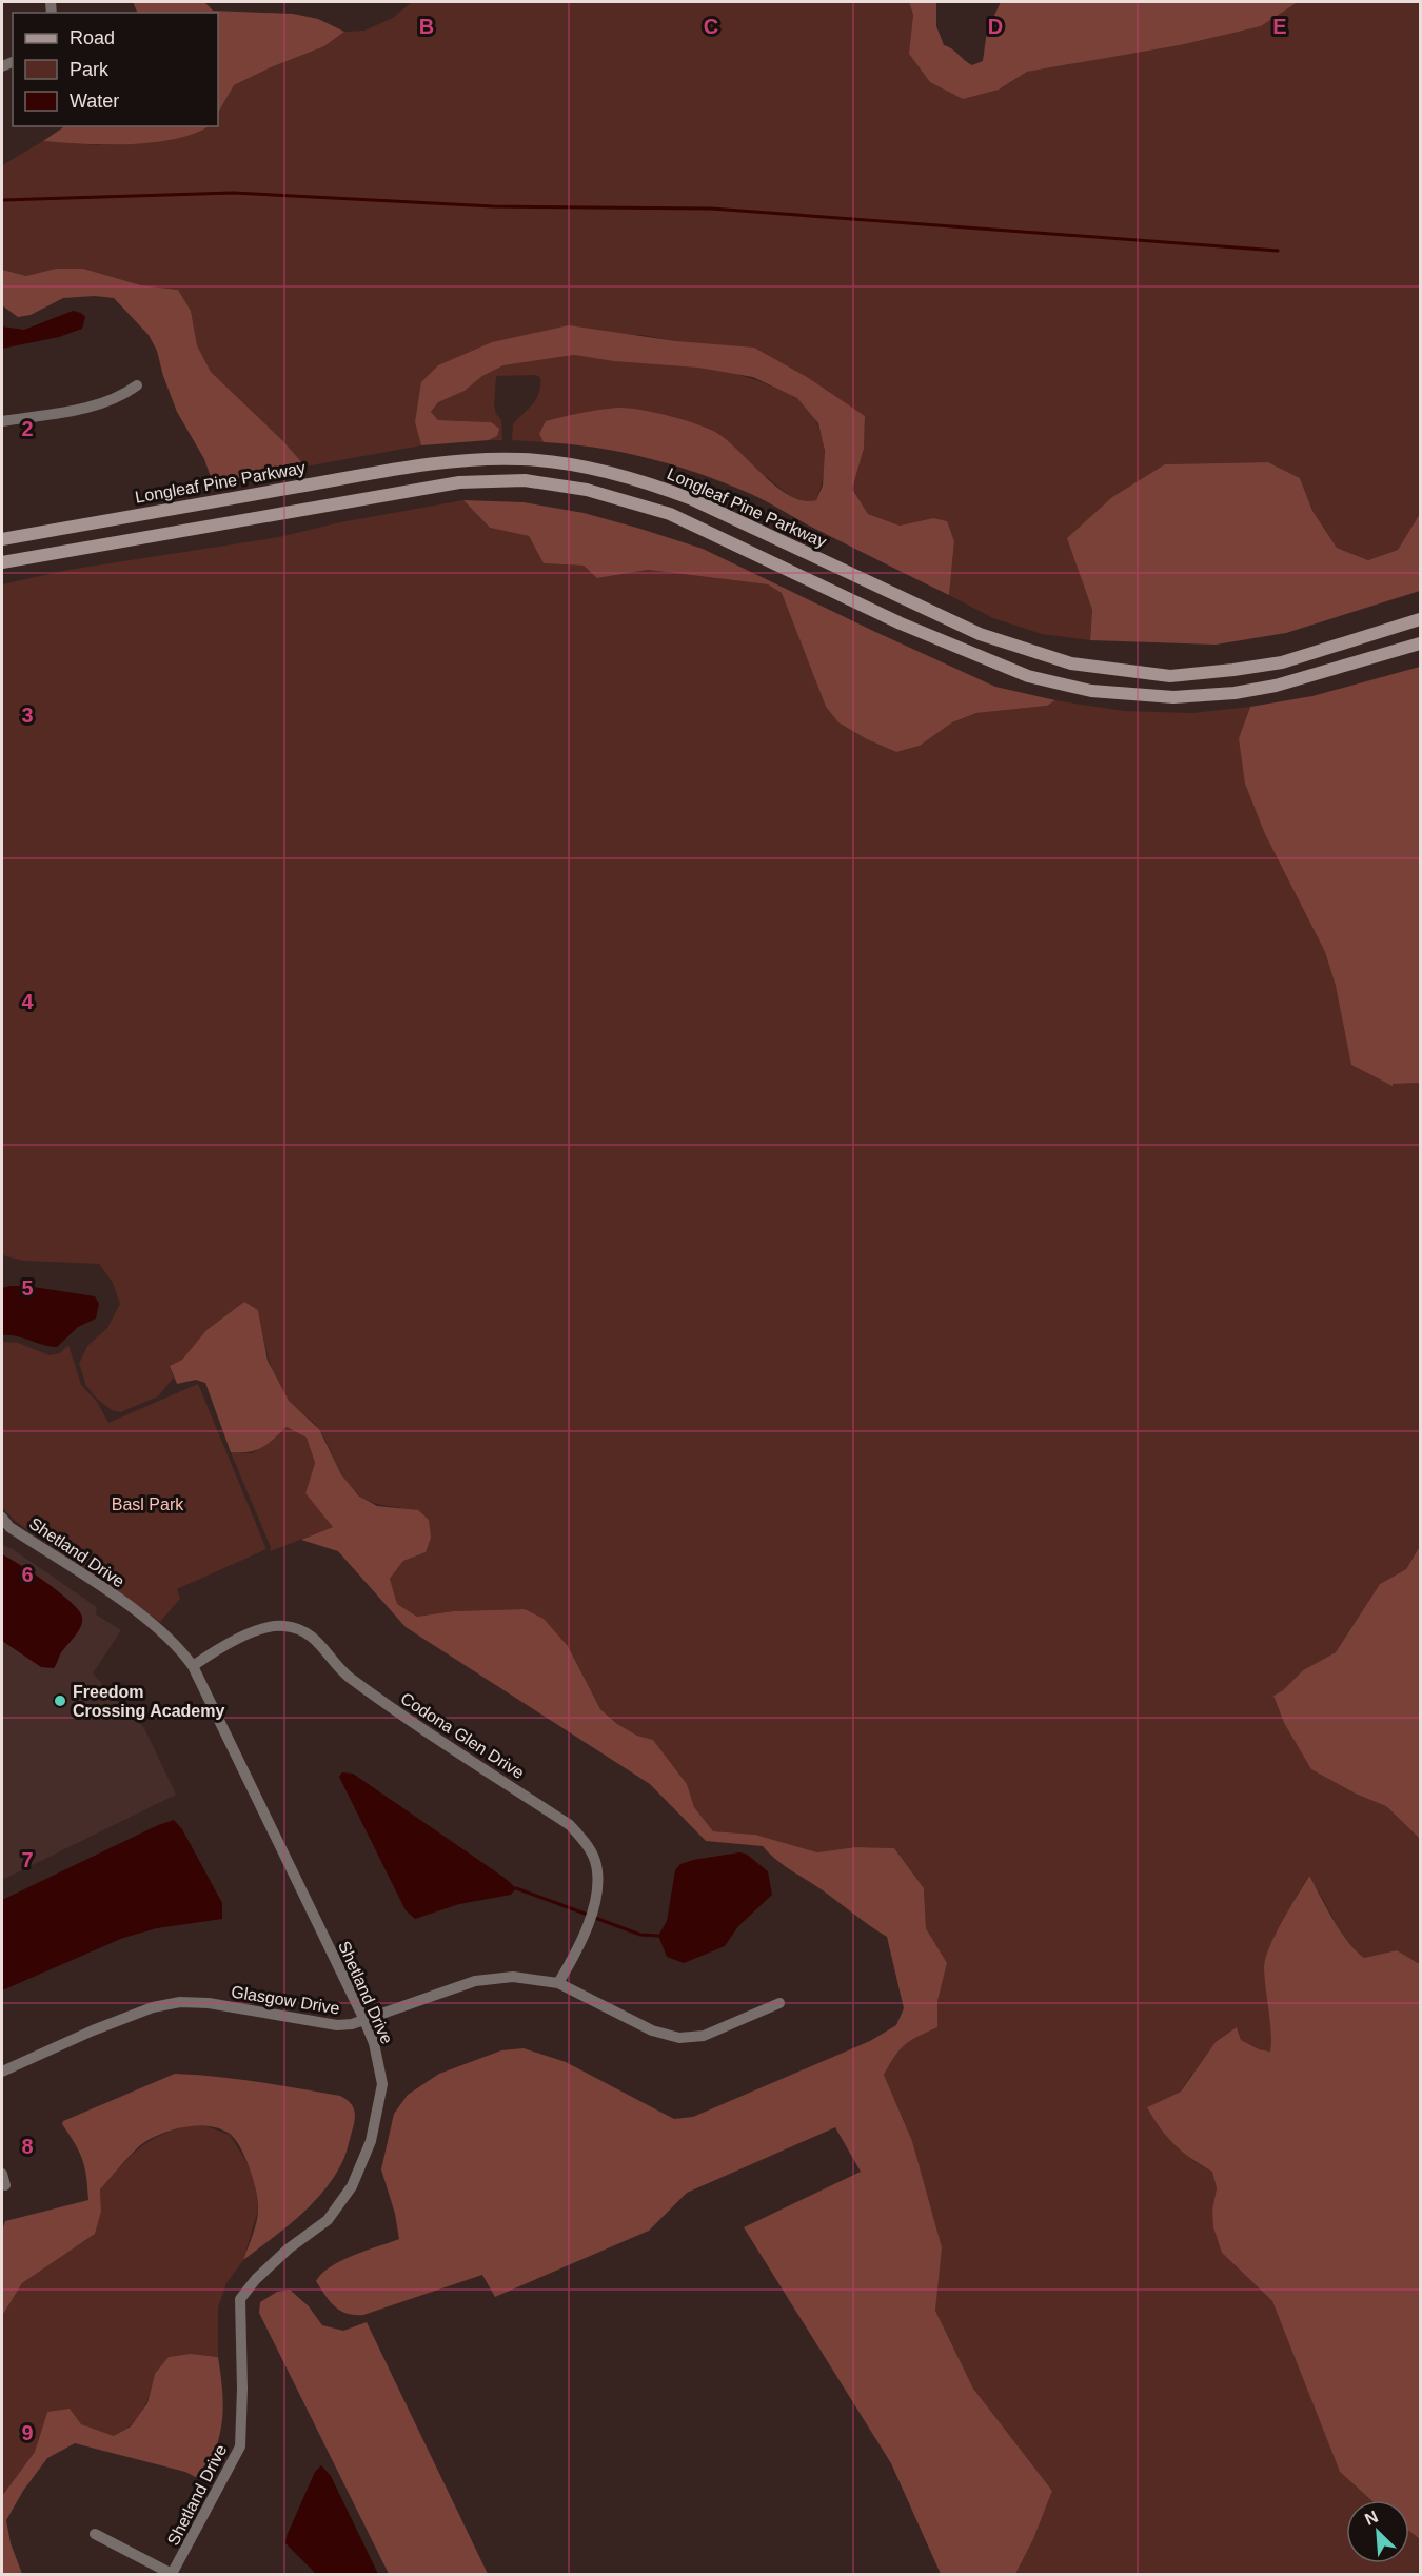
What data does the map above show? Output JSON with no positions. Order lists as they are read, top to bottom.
{
  "streets": {
    "main road": ["Longleaf Pine Parkway"],
    "street": ["Shetland Drive", "Codona Glen Drive", "Glasgow Drive"]
  },
  "crossings": [
    ["Shetland Drive", "Codona Glen Drive"],
    ["Shetland Drive", "Glasgow Drive"],
    ["Codona Glen Drive", "Glasgow Drive"]
  ],
  "parks": ["Basl Park"],
  "places": ["Freedom Crossing Academy"],
  "legend": ["Road", "Park", "Water"],
  "north": "top left",
  "grid": {
    "columns": [
      "B",
      "C",
      "D",
      "E"
    ],
    "rows": [
      "2",
      "3",
      "4",
      "5",
      "6",
      "7",
      "8",
      "9"
    ]
  }
}
